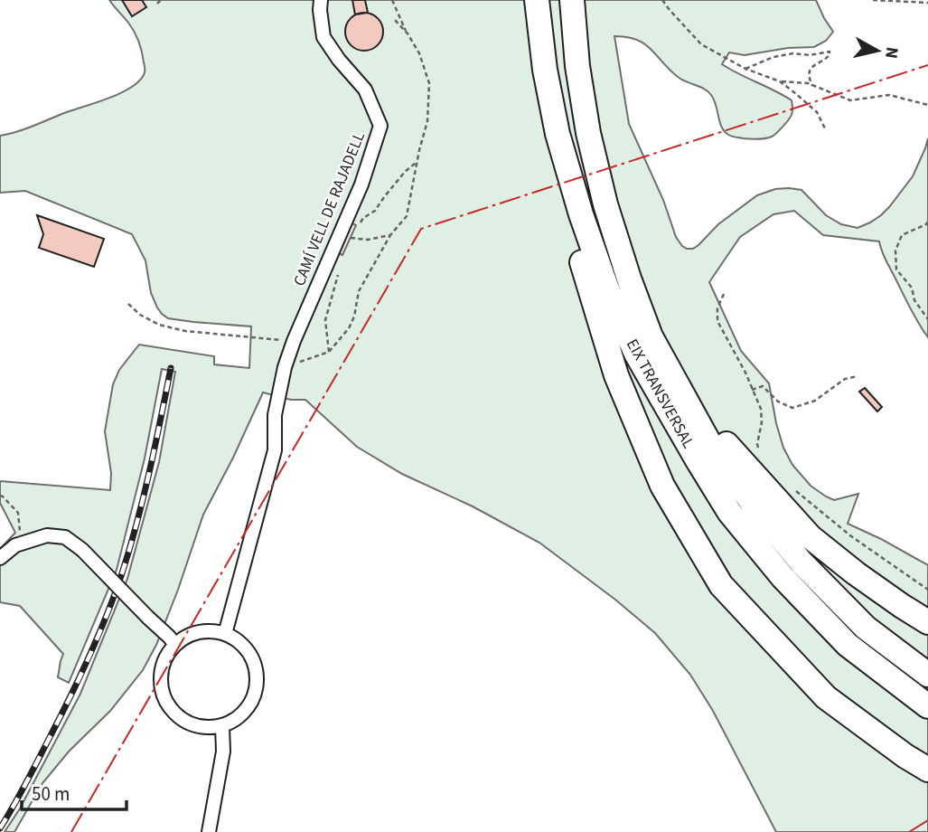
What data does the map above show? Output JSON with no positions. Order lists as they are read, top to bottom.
{
  "streets": {
    "highway": ["EIX TRANSVERSAL"],
    "street": ["CAMÍ VELL DE RAJADELL"]
  },
  "scale_bar": "50 m",
  "north": "right"
}
